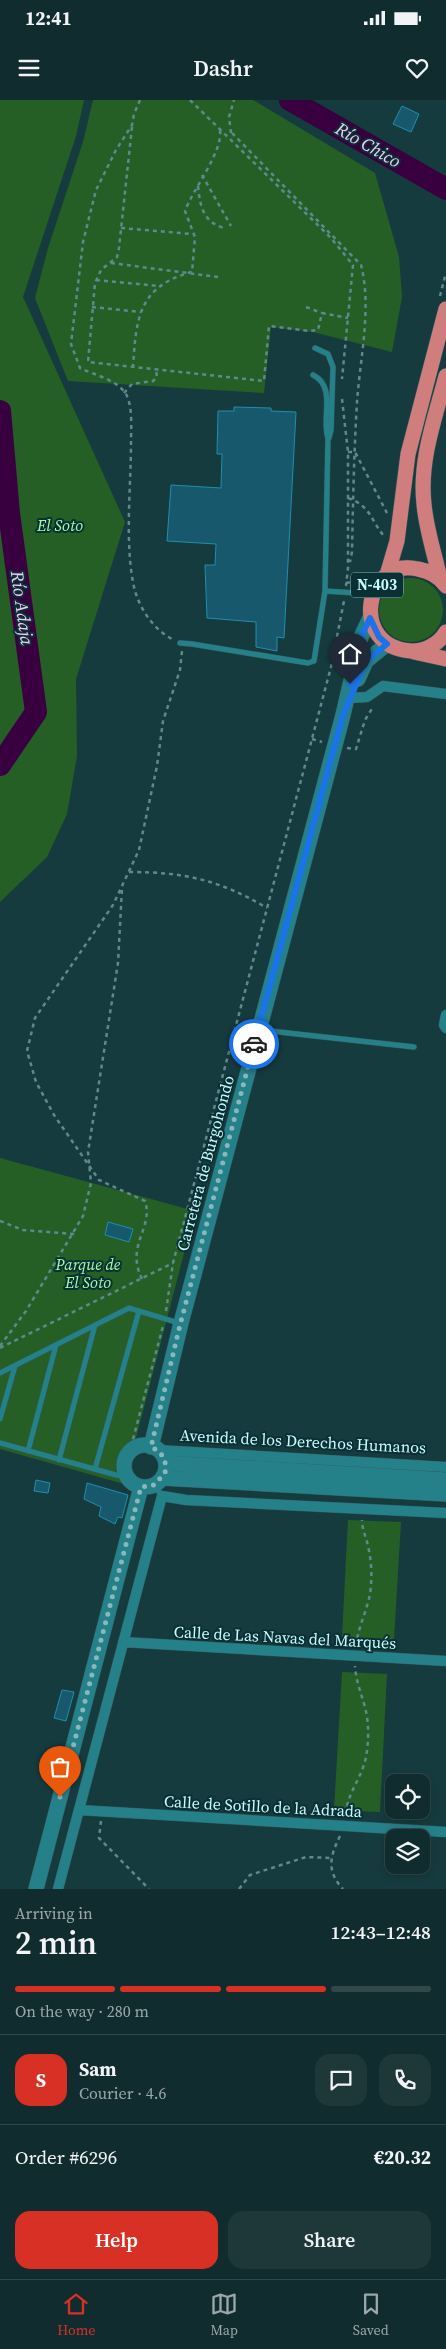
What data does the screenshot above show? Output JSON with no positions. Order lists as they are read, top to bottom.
{
  "streets": {
    "highway": ["N-403"],
    "main road": ["Carretera de Burgohondo", "Avenida de los Derechos Humanos"],
    "street": ["Calle de Las Navas del Marqués", "Calle de Sotillo de la Adrada"]
  },
  "crossings": [
    ["N-403", "Carretera de Burgohondo"],
    ["Carretera de Burgohondo", "Avenida de los Derechos Humanos"]
  ],
  "water": ["Río Chico", "Río Adaja"],
  "parks": ["El Soto", "Parque de El Soto"],
  "page": {
    "status": "12:41",
    "header": "Dashr",
    "heading": ["2 min", "Arriving in", "12:43–12:48"],
    "panel": [
      "Sam",
      "Courier · 4.6",
      "Order #6296",
      "€20.32"
    ],
    "bar": "On the way · 280 m",
    "round": "S",
    "buttons": ["Help", "Share"],
    "tabs": ["Home", "Map", "Saved"]
  }
}
